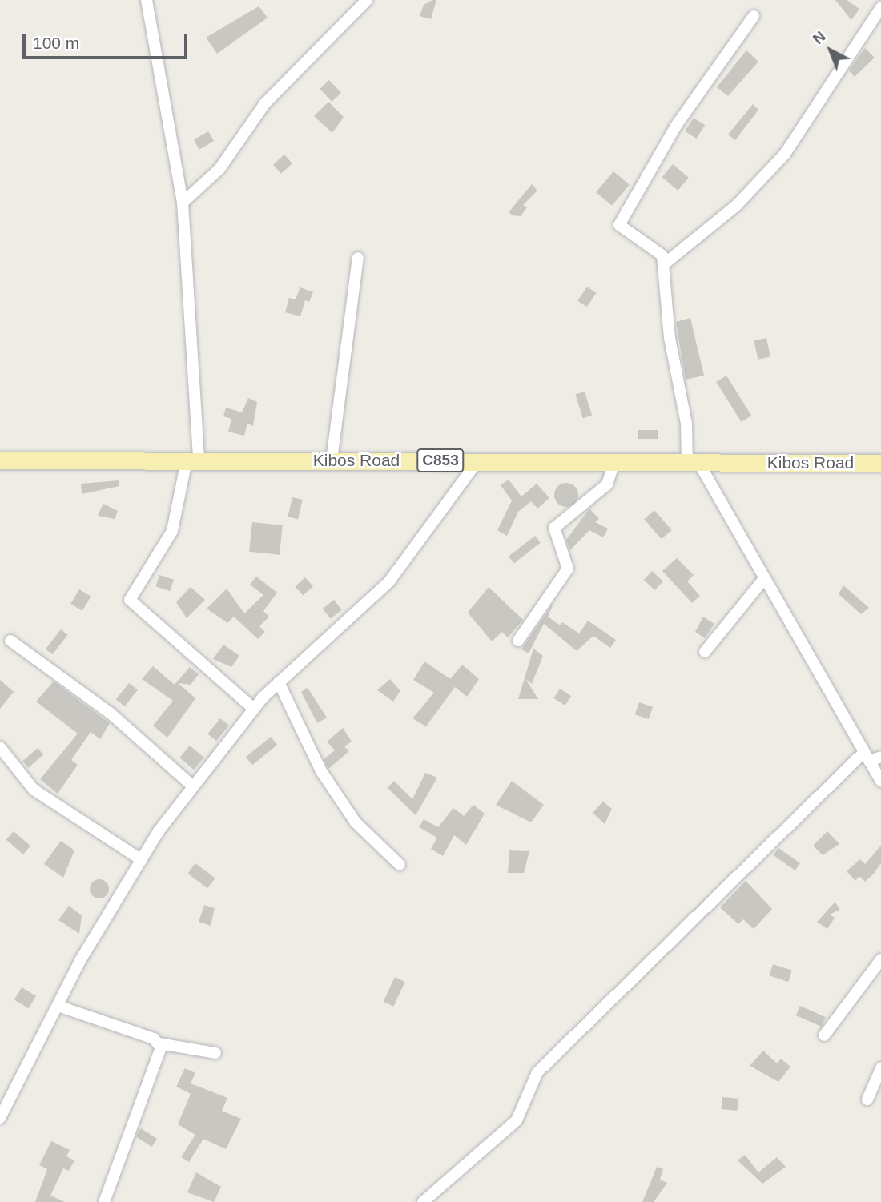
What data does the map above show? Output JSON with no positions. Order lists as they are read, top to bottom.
{
  "streets": {
    "main road": ["Kibos Road", "C853"]
  },
  "scale_bar": "100 m",
  "north": "top left"
}
